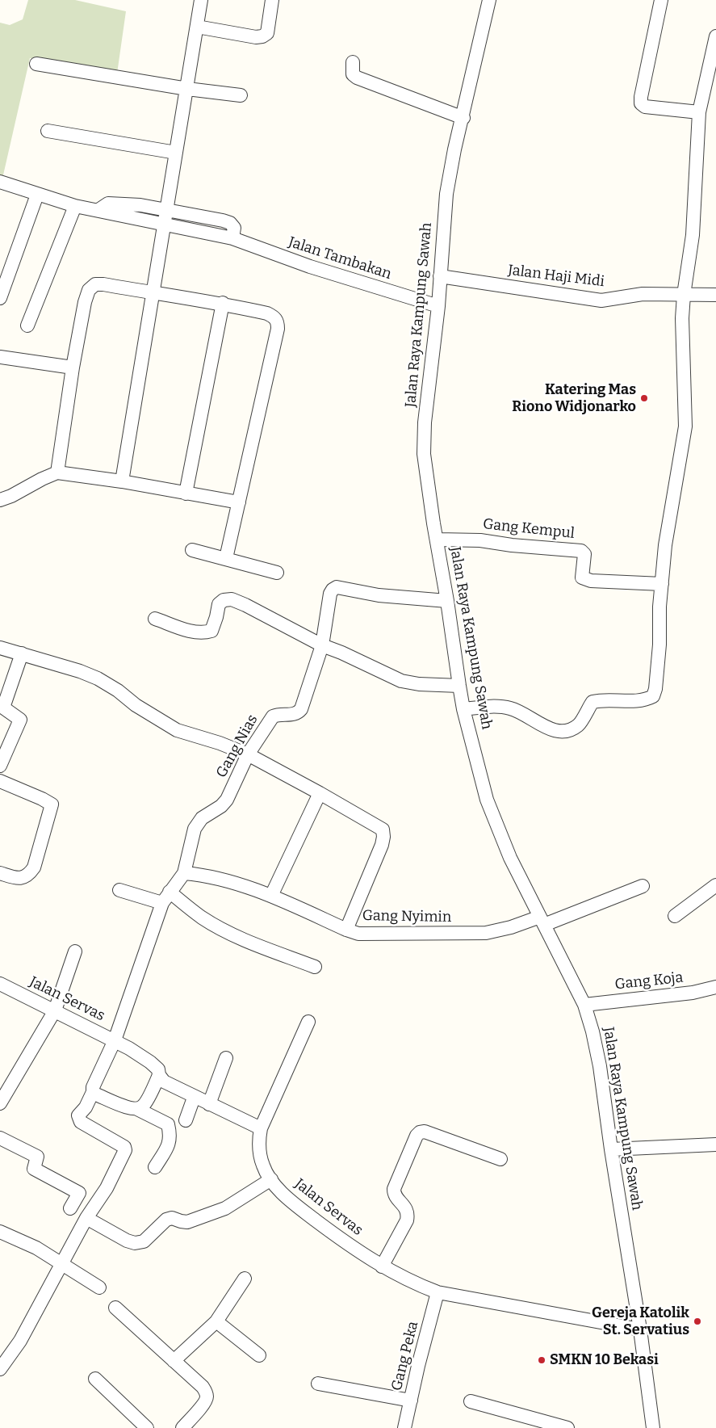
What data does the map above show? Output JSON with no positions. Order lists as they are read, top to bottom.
{
  "streets": {
    "street": [
      "Jalan Tambakan",
      "Jalan Haji Midi",
      "Jalan Raya Kampung Sawah",
      "Gang Kempul",
      "Gang Nias",
      "Gang Nyimin",
      "Gang Koja",
      "Jalan Servas",
      "Gang Peka"
    ]
  },
  "crossings": [
    ["Jalan Tambakan", "Jalan Raya Kampung Sawah"],
    ["Jalan Haji Midi", "Jalan Raya Kampung Sawah"],
    ["Jalan Raya Kampung Sawah", "Gang Kempul"],
    ["Jalan Raya Kampung Sawah", "Gang Nyimin"],
    ["Jalan Raya Kampung Sawah", "Gang Koja"],
    ["Jalan Raya Kampung Sawah", "Jalan Servas"],
    ["Gang Nias", "Gang Nyimin"],
    ["Jalan Servas", "Gang Peka"]
  ],
  "places": ["Katering Mas Riono Widjonarko", "Gereja Katolik St. Servatius", "SMKN 10 Bekasi"]
}
